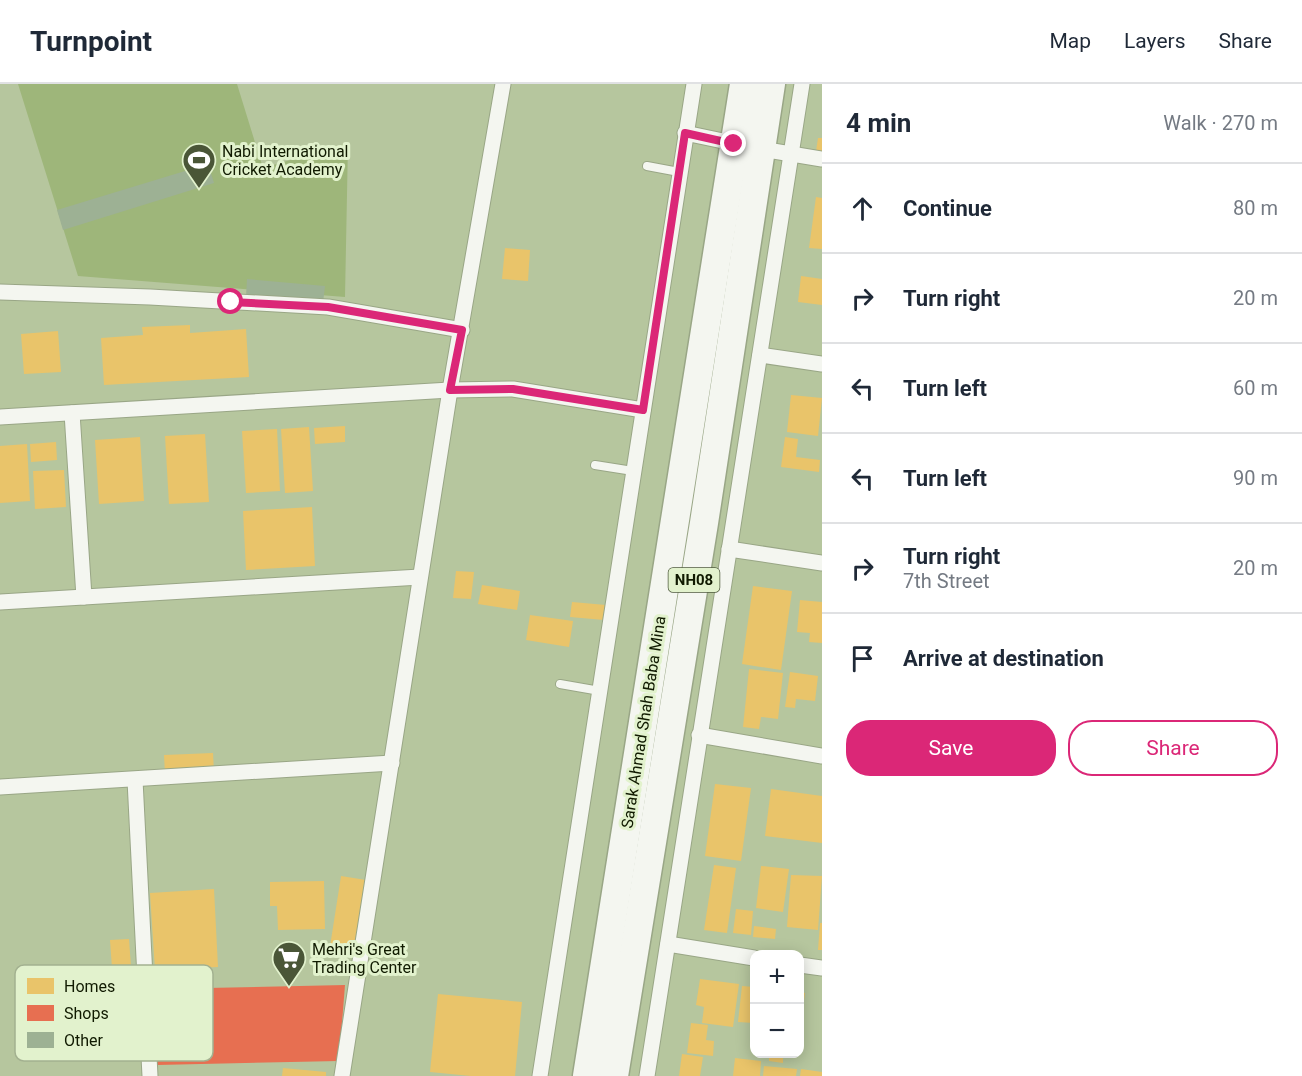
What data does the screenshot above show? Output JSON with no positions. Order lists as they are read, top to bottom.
{
  "streets": {
    "highway": ["NH08", "Sarak Ahmad Shah Baba Mina"]
  },
  "crossings": [
    ["NH08", "Sarak Ahmad Shah Baba Mina"]
  ],
  "places": {
    "sports": ["Nabi International Cricket Academy"],
    "supermarket": ["Mehri's Great Trading Center"]
  },
  "legend": ["Homes", "Shops", "Other"],
  "page": {
    "header": "Turnpoint",
    "nav": ["Map", "Layers", "Share"],
    "heading": ["4 min", "Walk · 270 m"],
    "list": [
      ["Continue", "80 m"],
      ["Turn right", "20 m"],
      ["Turn left", "60 m"],
      ["Turn left", "90 m"],
      ["Turn right", "7th Street", "20 m"],
      "Arrive at destination"
    ],
    "buttons": ["Save", "Share"],
    "map_buttons": ["+", "−"]
  }
}
